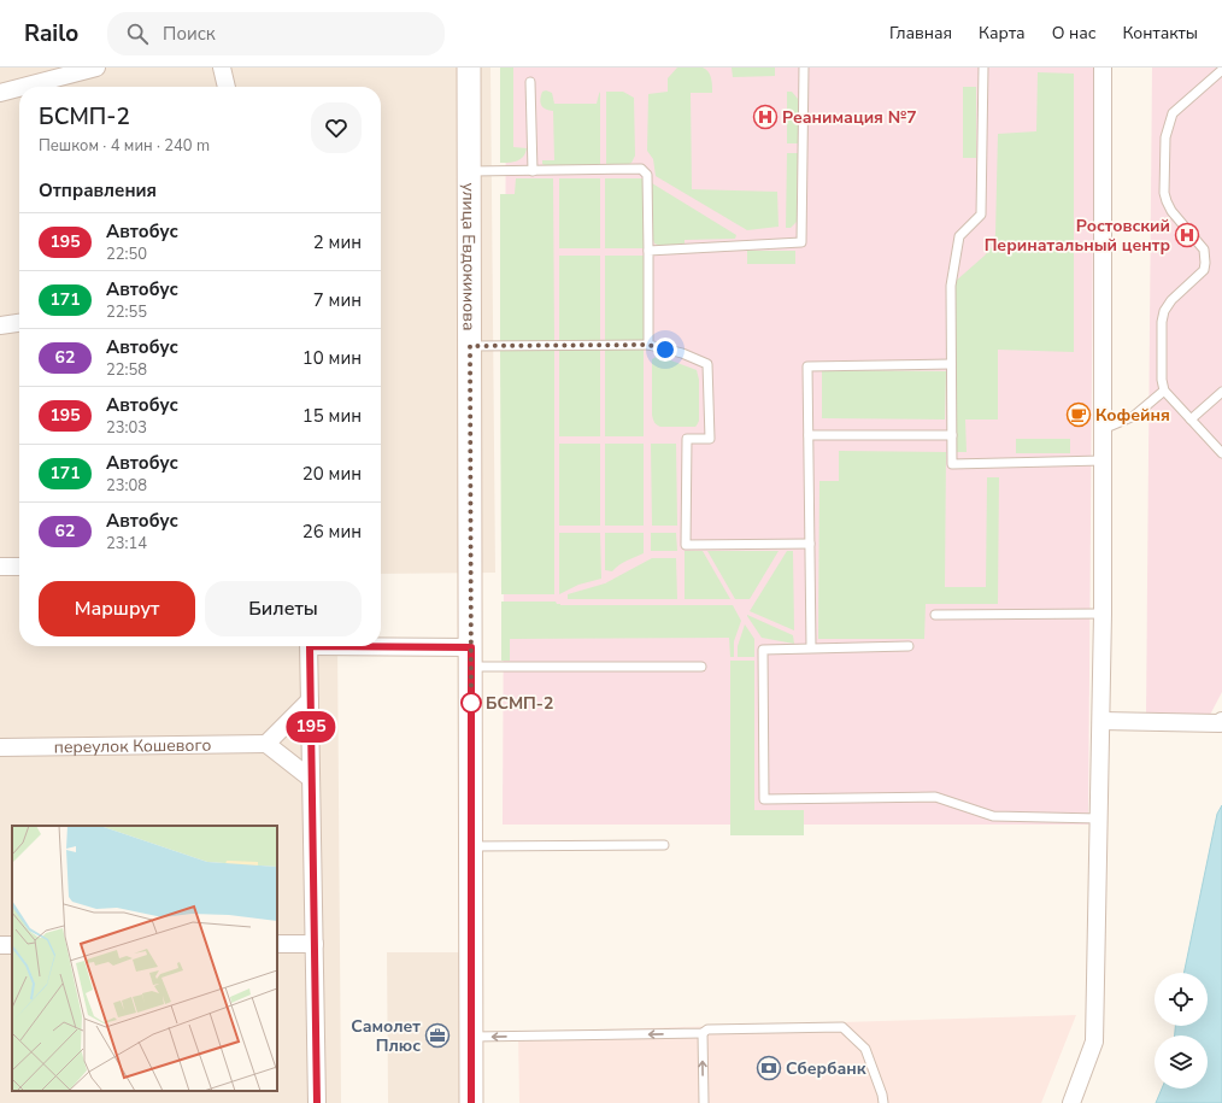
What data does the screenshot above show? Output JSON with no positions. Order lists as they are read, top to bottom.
{
  "streets": {
    "main road": ["улица Евдокимова"],
    "street": ["переулок Кошевого"]
  },
  "places": {
    "hospital": ["Реанимация №7", "Ростовский Перинатальный центр"],
    "cafe": ["Кофейня"],
    "other": ["БСМП-2"],
    "office": ["Самолет Плюс"],
    "bank": ["Сбербанк"]
  },
  "lines": ["bus line 195"],
  "page": {
    "header": "Railo",
    "search": "Поиск",
    "nav": [
      "Главная",
      "Карта",
      "О нас",
      "Контакты"
    ],
    "on_map": "195",
    "heading": [
      ["БСМП-2", "Пешком · 4 мин · 240 m"],
      "Отправления"
    ],
    "list": [
      {
        "mark": "195",
        "name": "Автобус",
        "note": "22:50",
        "value": "2 мин"
      },
      {
        "mark": "171",
        "name": "Автобус",
        "note": "22:55",
        "value": "7 мин"
      },
      {
        "mark": "62",
        "name": "Автобус",
        "note": "22:58",
        "value": "10 мин"
      },
      {
        "mark": "195",
        "name": "Автобус",
        "note": "23:03",
        "value": "15 мин"
      },
      {
        "mark": "171",
        "name": "Автобус",
        "note": "23:08",
        "value": "20 мин"
      },
      {
        "mark": "62",
        "name": "Автобус",
        "note": "23:14",
        "value": "26 мин"
      }
    ],
    "buttons": ["Маршрут", "Билеты"]
  }
}
